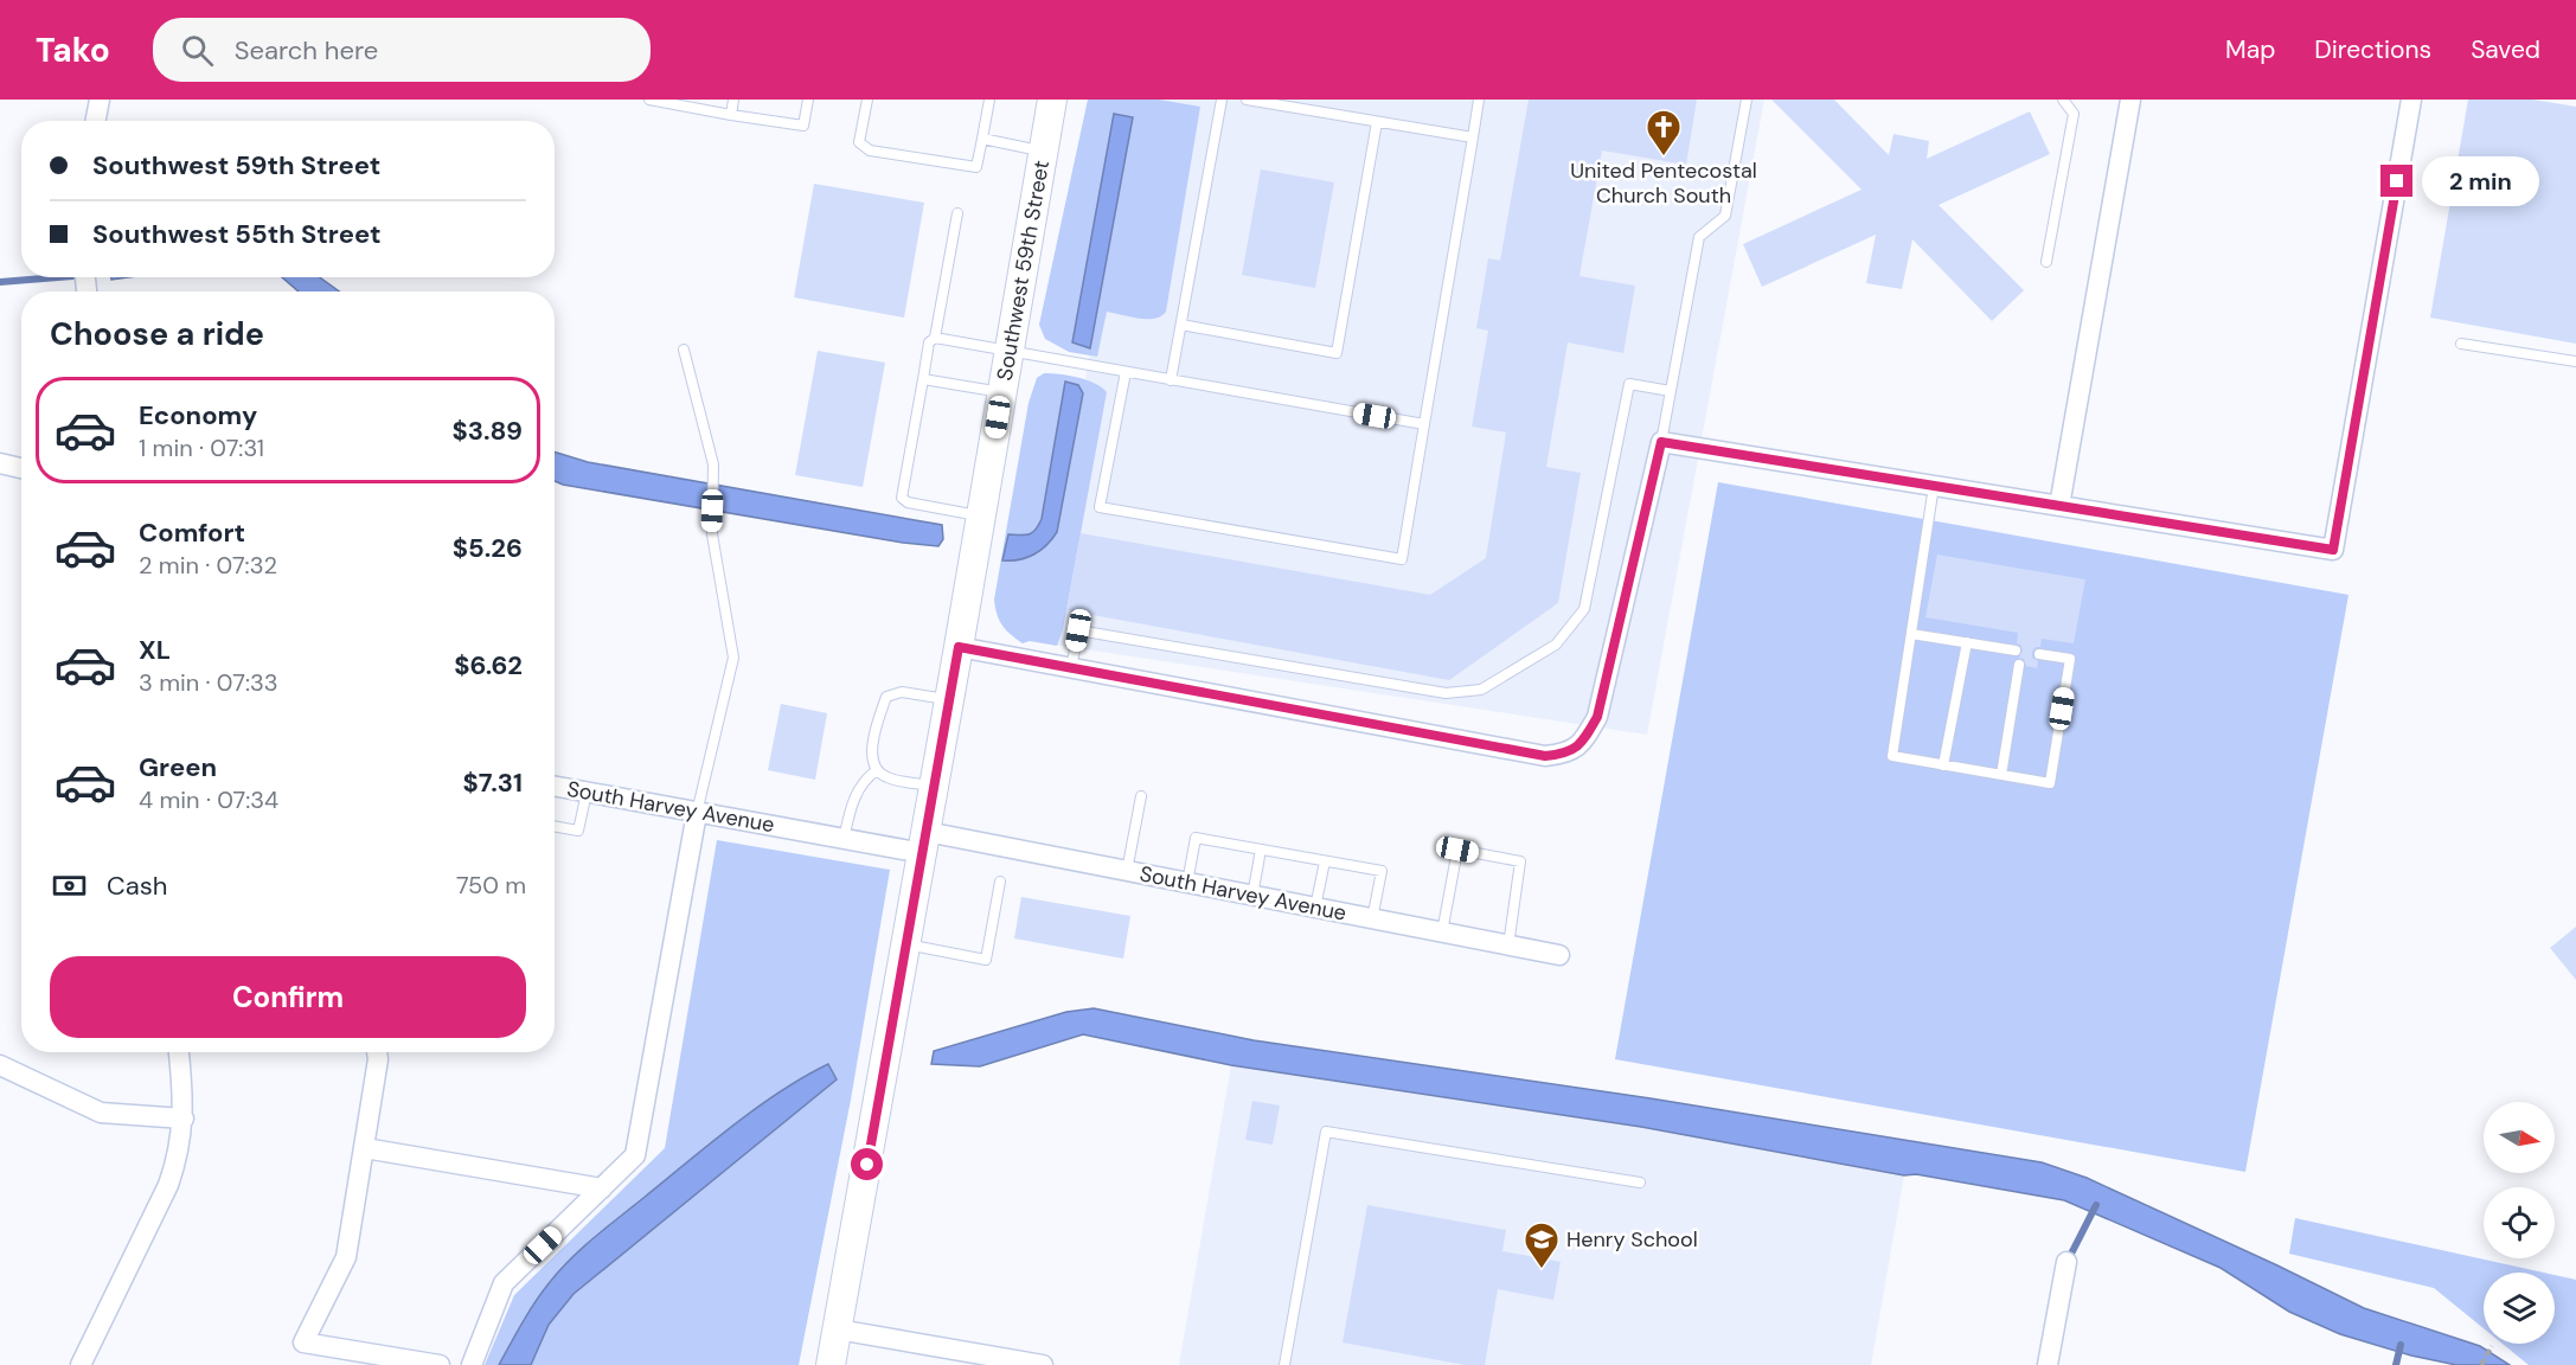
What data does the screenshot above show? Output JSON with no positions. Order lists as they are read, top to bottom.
{
  "streets": {
    "main road": ["Southwest 59th Street"],
    "street": ["South Harvey Avenue"]
  },
  "crossings": [
    ["Southwest 59th Street", "South Harvey Avenue"]
  ],
  "places": {
    "church": ["United Pentecostal Church South"],
    "school or university": ["Henry School"]
  },
  "north": "right",
  "page": {
    "header": "Tako",
    "search": "Search here",
    "nav": ["Map", "Directions", "Saved"],
    "banner": ["Southwest 59th Street", "Southwest 55th Street"],
    "bubble": "2 min",
    "heading": "Choose a ride",
    "list": [
      {
        "name": "Economy",
        "note": "1 min · 07:31",
        "value": "$3.89"
      },
      {
        "name": "Comfort",
        "note": "2 min · 07:32",
        "value": "$5.26"
      },
      {
        "name": "XL",
        "note": "3 min · 07:33",
        "value": "$6.62"
      },
      {
        "name": "Green",
        "note": "4 min · 07:34",
        "value": "$7.31"
      }
    ],
    "pay": ["Cash", "750 m"],
    "buttons": "Confirm"
  }
}
